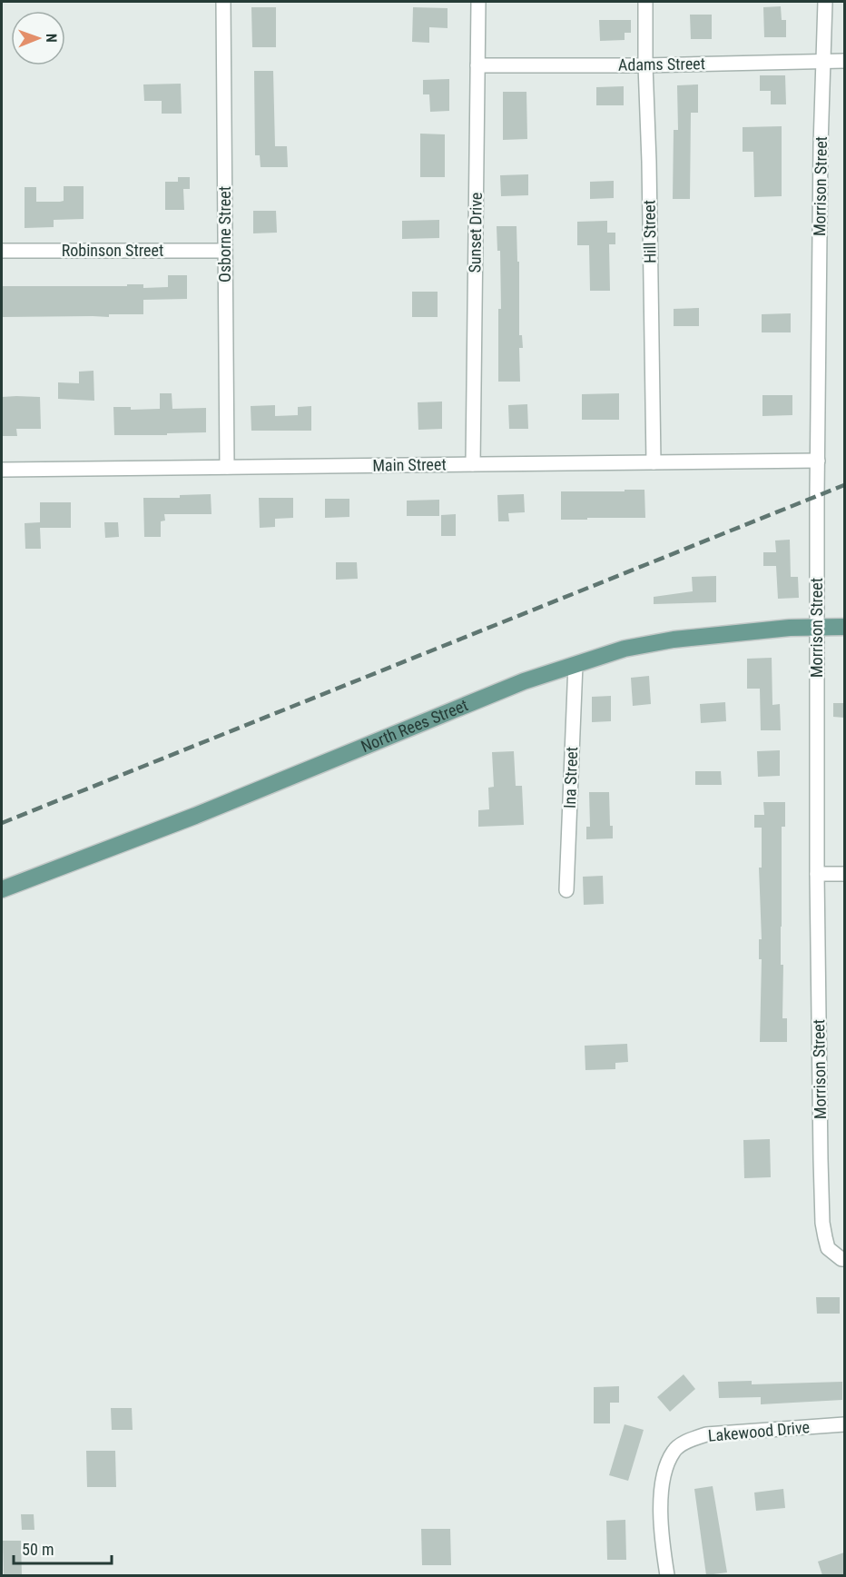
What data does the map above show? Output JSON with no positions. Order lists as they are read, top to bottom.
{
  "streets": {
    "main road": ["North Rees Street"],
    "street": [
      "Adams Street",
      "Morrison Street",
      "Hill Street",
      "Sunset Drive",
      "Osborne Street",
      "Robinson Street",
      "Main Street",
      "Ina Street",
      "Lakewood Drive"
    ]
  },
  "crossings": [
    ["Adams Street", "Morrison Street"],
    ["Adams Street", "Hill Street"],
    ["Adams Street", "Sunset Drive"],
    ["Morrison Street", "Main Street"],
    ["Morrison Street", "North Rees Street"],
    ["Hill Street", "Main Street"],
    ["Sunset Drive", "Main Street"],
    ["Osborne Street", "Robinson Street"],
    ["Osborne Street", "Main Street"],
    ["North Rees Street", "Ina Street"]
  ],
  "scale_bar": "50 m",
  "north": "right"
}
